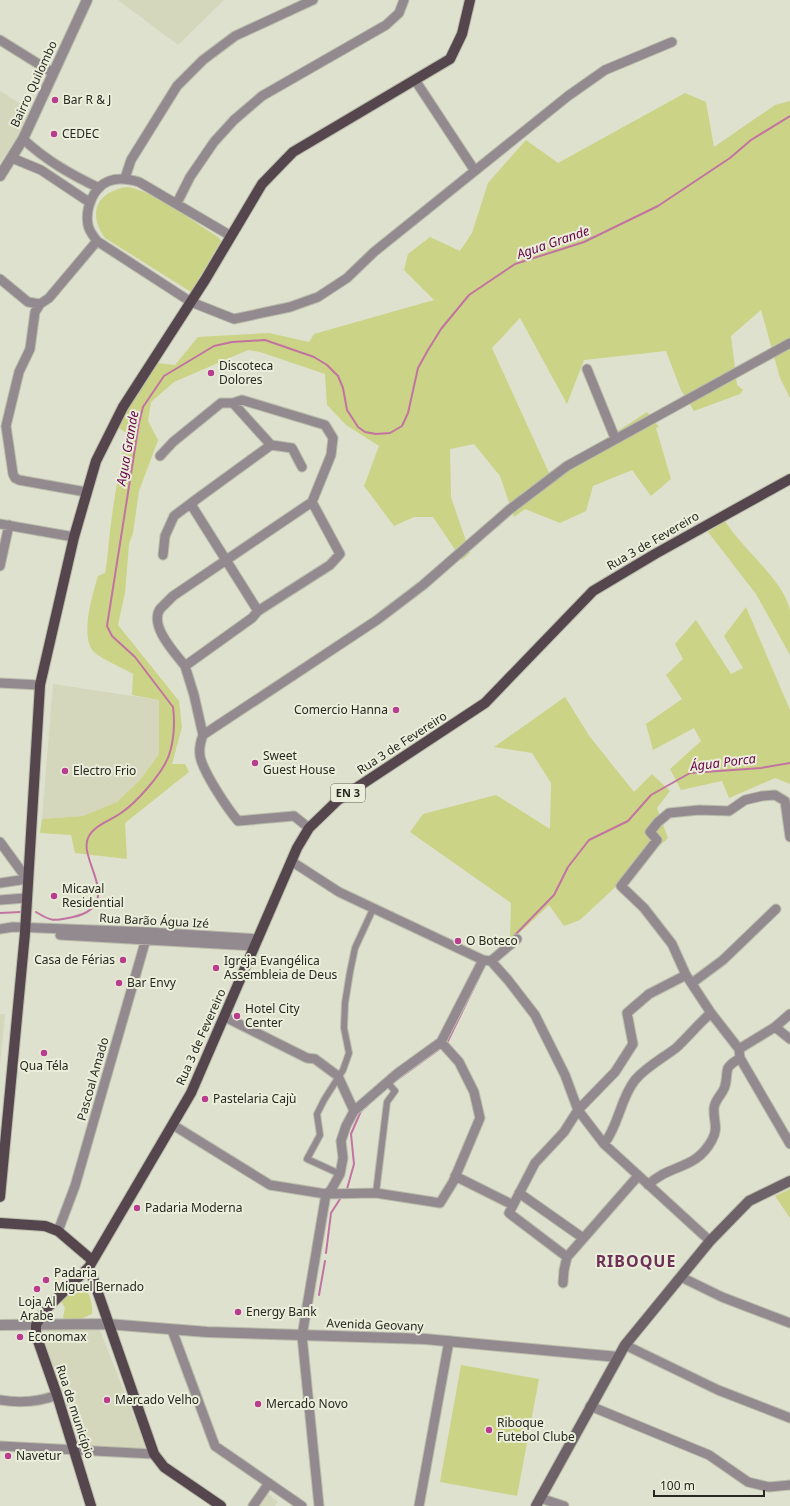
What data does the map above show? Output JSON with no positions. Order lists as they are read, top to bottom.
{
  "streets": {
    "main road": ["Rua 3 de Fevereiro", "EN 3", "Rua de município"],
    "street": [
      "Bairro Quilombo",
      "Rua Barão Água Izé",
      "Pascoal Amado",
      "Avenida Geovany"
    ]
  },
  "crossings": [
    ["Rua 3 de Fevereiro", "Rua Barão Água Izé"],
    ["Rua 3 de Fevereiro", "Avenida Geovany"],
    ["Rua 3 de Fevereiro", "Rua de município"],
    ["Rua Barão Água Izé", "Pascoal Amado"],
    ["Avenida Geovany", "Rua de município"]
  ],
  "districts": ["RIBOQUE"],
  "water": ["Agua Grande", "Água Porca"],
  "places": [
    "Bar R & J",
    "CEDEC",
    "Discoteca Dolores",
    "Comercio Hanna",
    "Sweet Guest House",
    "Electro Frio",
    "Micaval Residential",
    "O Boteco",
    "Casa de Férias",
    "Igreja Evangélica Assembleia de Deus",
    "Bar Envy",
    "Hotel City Center",
    "Qua Téla",
    "Pastelaria Cajù",
    "Padaria Moderna",
    "Padaria Miguel Bernado",
    "Loja Al Arabe",
    "Energy Bank",
    "Economax",
    "Mercado Velho",
    "Mercado Novo",
    "Riboque Futebol Clube",
    "Navetur"
  ],
  "scale_bar": "100 m"
}
